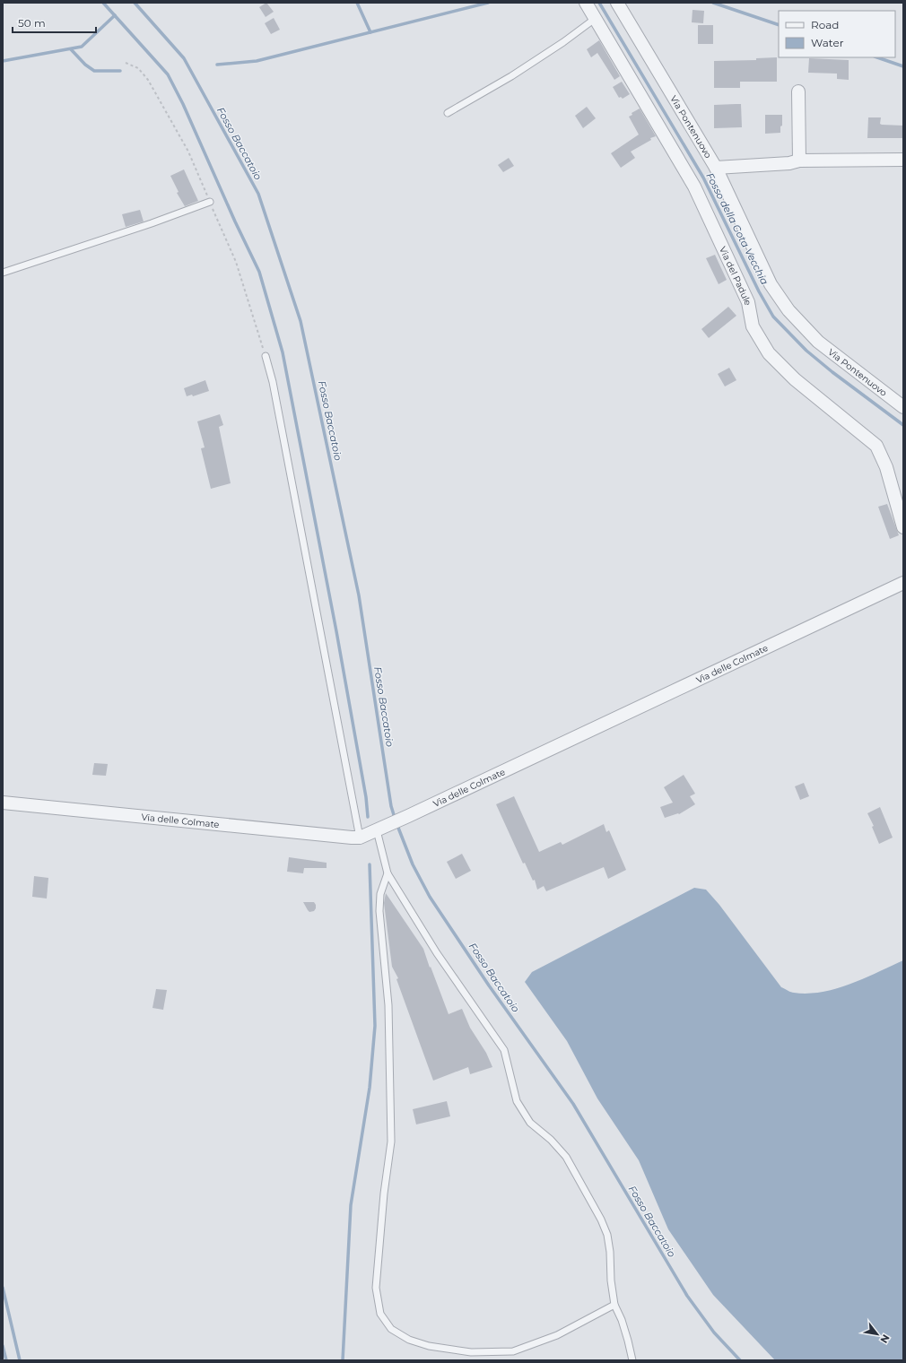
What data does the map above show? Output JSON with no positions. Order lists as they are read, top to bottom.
{
  "streets": {
    "street": ["Via Pontenuovo", "Via del Padule", "Via delle Colmate"]
  },
  "water": ["Fosso Baccatoio", "Fosso della Gota Vecchia"],
  "legend": ["Road", "Water"],
  "scale_bar": "50 m",
  "north": "bottom right"
}
